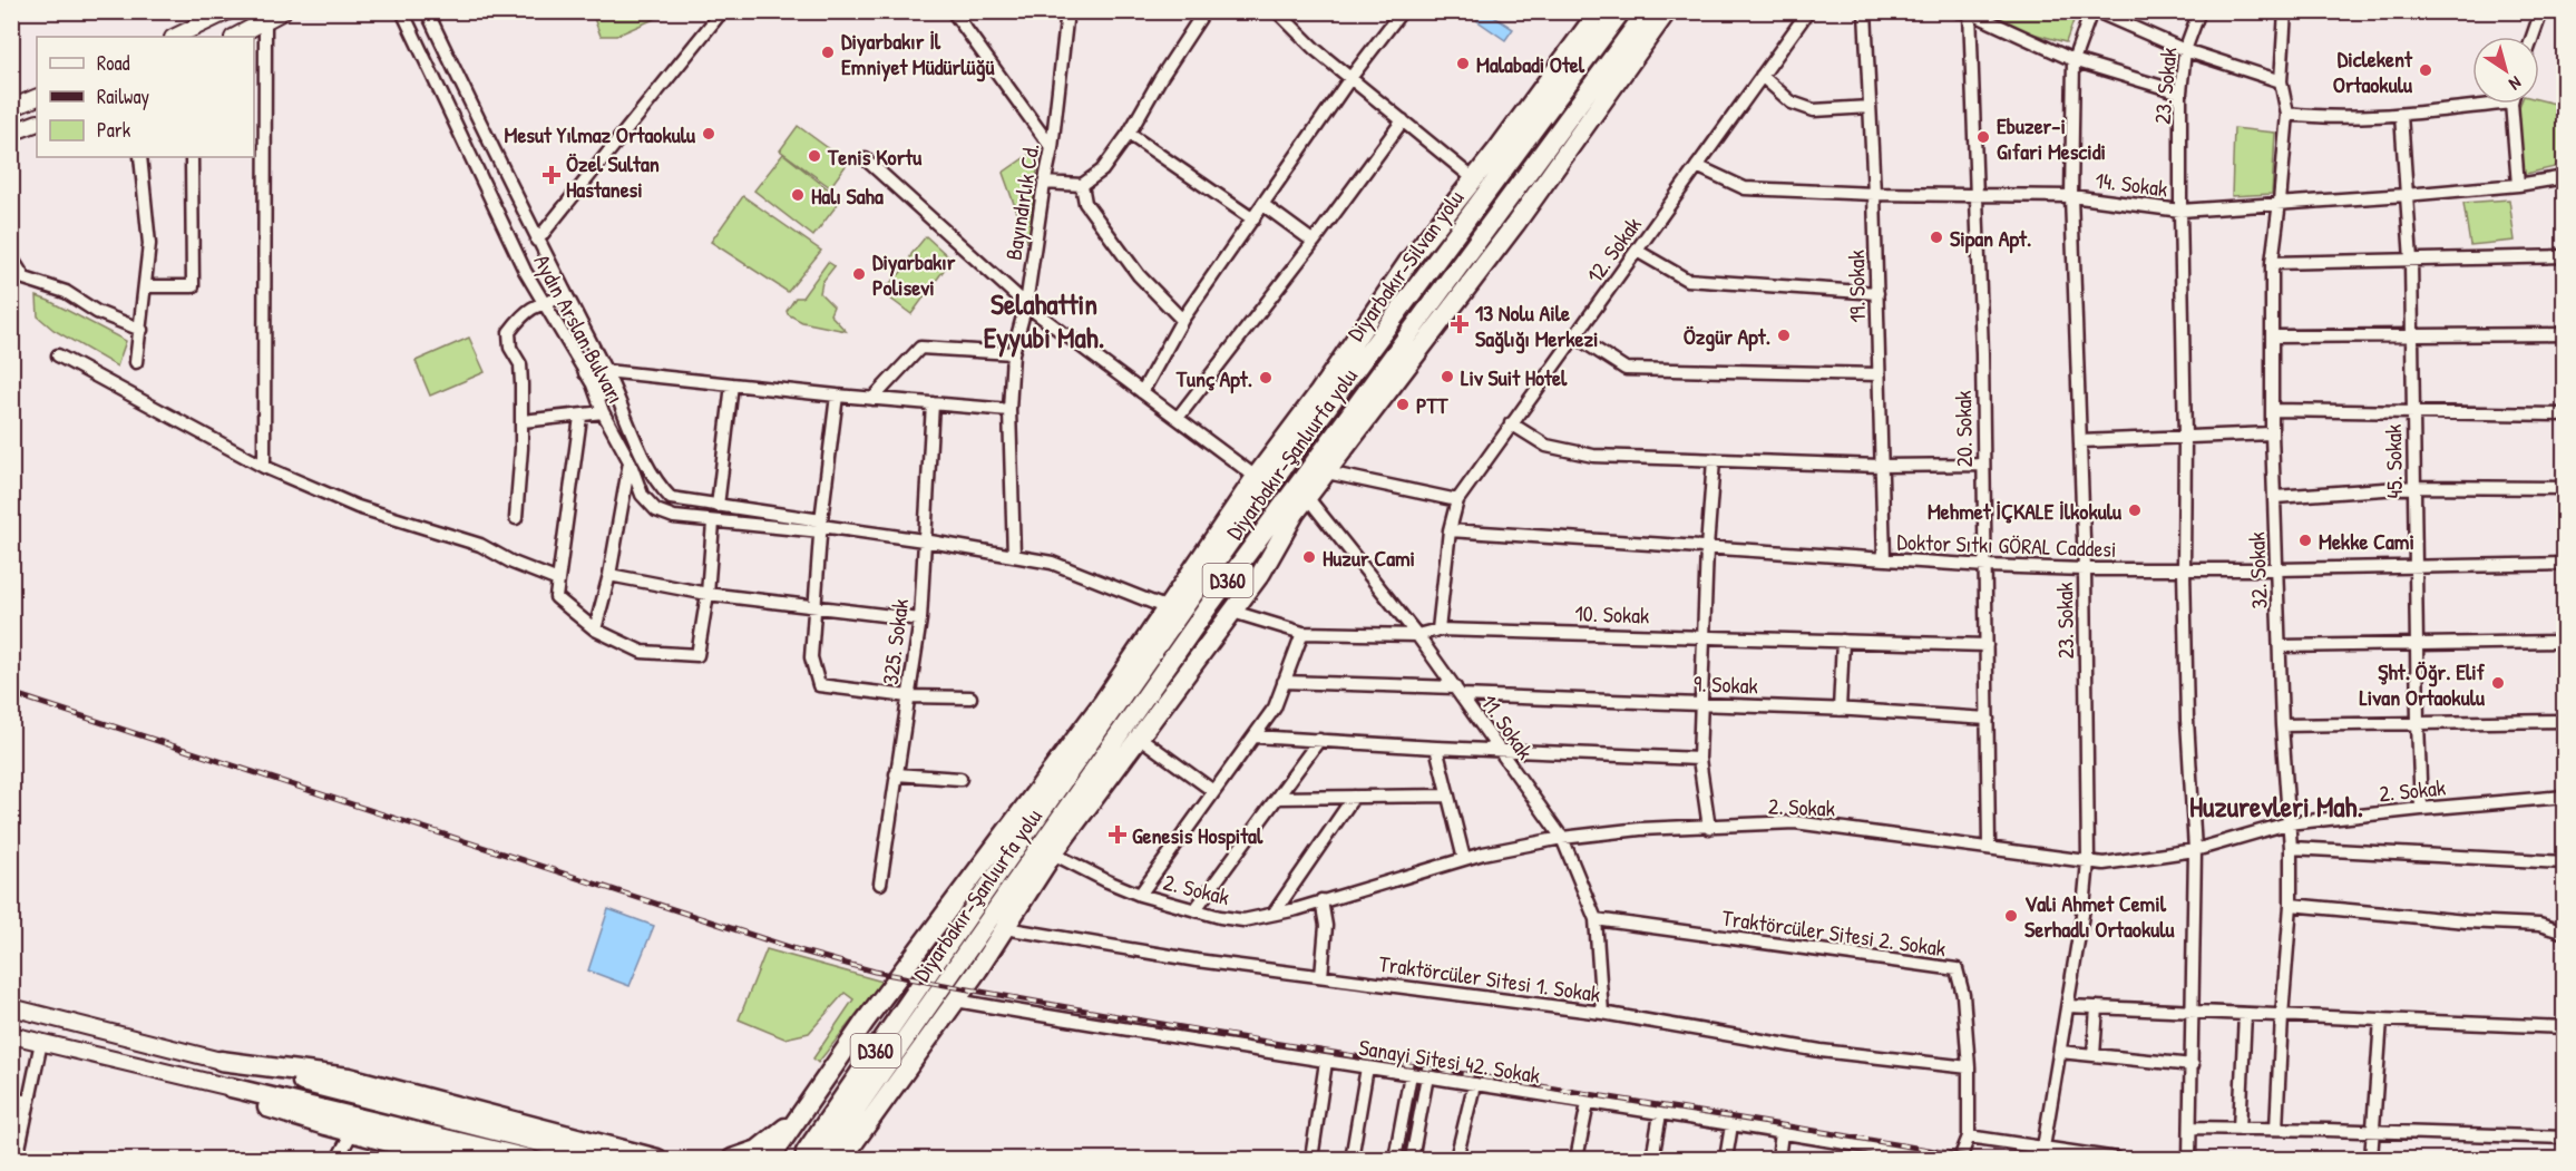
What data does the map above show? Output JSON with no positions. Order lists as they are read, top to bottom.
{
  "streets": {
    "highway": ["Diyarbakır-Silvan yolu", "Diyarbakır-Şanlıurfa yolu", "D360"],
    "street": [
      "23. Sokak",
      "14. Sokak",
      "Bayındırlık Cd.",
      "12. Sokak",
      "19. Sokak",
      "Aydın Arslan Bulvarı",
      "20. Sokak",
      "45. Sokak",
      "Doktor Sıtkı GÖRAL Caddesi",
      "32. Sokak",
      "10. Sokak",
      "325. Sokak",
      "9. Sokak",
      "11. Sokak",
      "2. Sokak",
      "Traktörcüler Sitesi 2. Sokak",
      "Traktörcüler Sitesi 1. Sokak",
      "Sanayi Sitesi 42. Sokak"
    ]
  },
  "crossings": [
    ["23. Sokak", "14. Sokak"],
    ["23. Sokak", "Doktor Sıtkı GÖRAL Caddesi"],
    ["23. Sokak", "2. Sokak"],
    ["14. Sokak", "12. Sokak"],
    ["14. Sokak", "19. Sokak"],
    ["14. Sokak", "20. Sokak"],
    ["14. Sokak", "45. Sokak"],
    ["14. Sokak", "32. Sokak"],
    ["Bayındırlık Cd.", "Aydın Arslan Bulvarı"],
    ["12. Sokak", "Doktor Sıtkı GÖRAL Caddesi"],
    ["12. Sokak", "10. Sokak"],
    ["Diyarbakır-Silvan yolu", "Aydın Arslan Bulvarı"],
    ["Diyarbakır-Silvan yolu", "D360"],
    ["19. Sokak", "Doktor Sıtkı GÖRAL Caddesi"],
    ["Aydın Arslan Bulvarı", "D360"],
    ["Aydın Arslan Bulvarı", "325. Sokak"],
    ["20. Sokak", "Doktor Sıtkı GÖRAL Caddesi"],
    ["20. Sokak", "10. Sokak"],
    ["20. Sokak", "9. Sokak"],
    ["20. Sokak", "2. Sokak"],
    ["Diyarbakır-Şanlıurfa yolu", "D360"],
    ["45. Sokak", "Doktor Sıtkı GÖRAL Caddesi"],
    ["45. Sokak", "2. Sokak"],
    ["Doktor Sıtkı GÖRAL Caddesi", "32. Sokak"],
    ["32. Sokak", "2. Sokak"],
    ["10. Sokak", "11. Sokak"],
    ["9. Sokak", "11. Sokak"],
    ["11. Sokak", "2. Sokak"],
    ["11. Sokak", "Traktörcüler Sitesi 2. Sokak"],
    ["11. Sokak", "Traktörcüler Sitesi 1. Sokak"],
    ["Traktörcüler Sitesi 2. Sokak", "Traktörcüler Sitesi 1. Sokak"]
  ],
  "districts": ["Selahattin Eyyubi Mah.", "Huzurevleri Mah."],
  "places": {
    "other": [
      "Diyarbakır İl Emniyet Müdürlüğü",
      "Malabadi Otel",
      "Diclekent Ortaokulu",
      "Mesut Yılmaz Ortaokulu",
      "Ebuzer-i Gıfari Mescidi",
      "Tenis Kortu",
      "Halı Saha",
      "Sipan Apt.",
      "Diyarbakır Polisevi",
      "Özgür Apt.",
      "Liv Suit Hotel",
      "Tunç Apt.",
      "PTT",
      "Mehmet İÇKALE İlkokulu",
      "Mekke Cami",
      "Huzur Cami",
      "Şht. Öğr. Elif Livan Ortaokulu",
      "Vali Ahmet Cemil Serhadlı Ortaokulu"
    ],
    "health": ["Özel Sultan Hastanesi", "13 Nolu Aile Sağlığı Merkezi", "Genesis Hospital"]
  },
  "legend": ["Road", "Railway", "Park"],
  "north": "bottom right"
}
